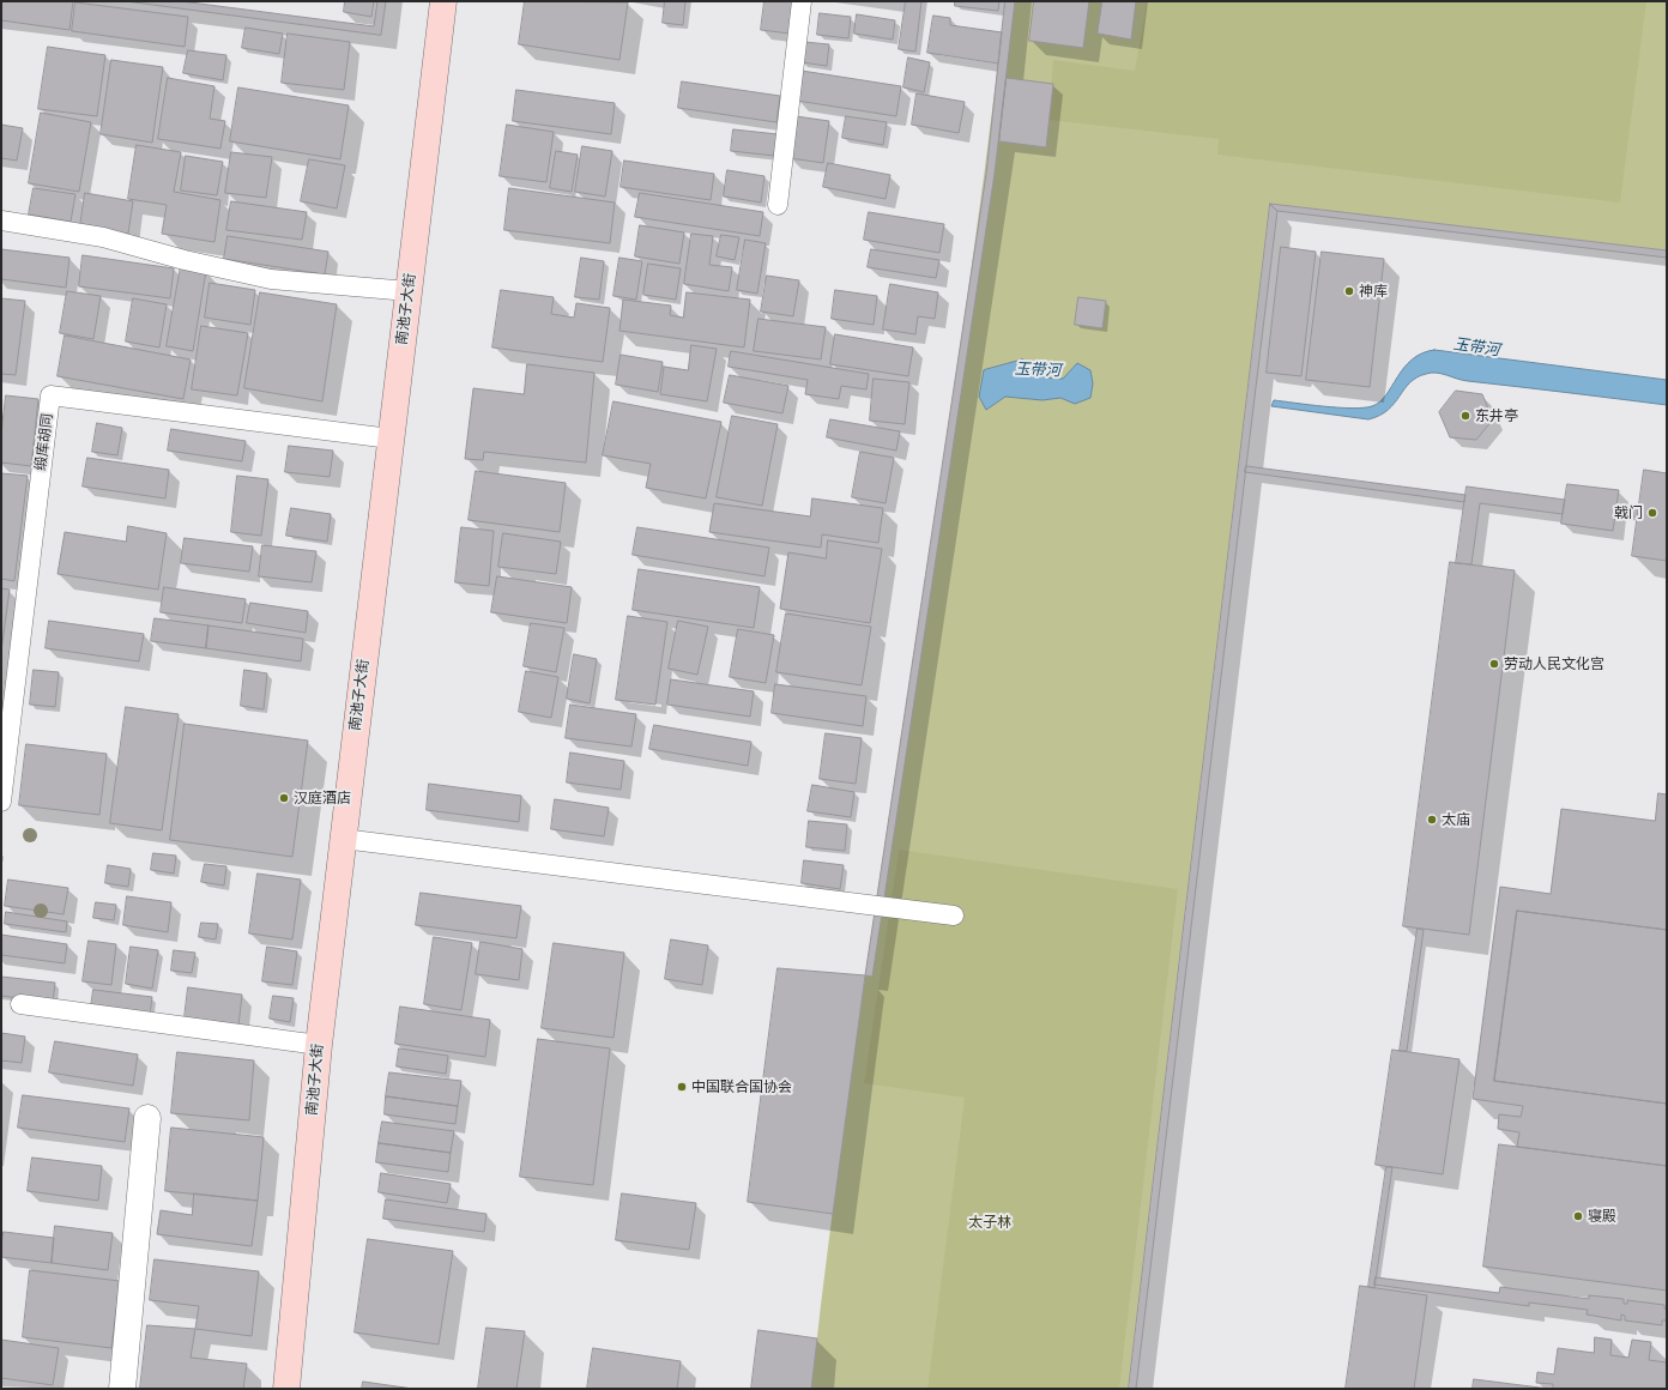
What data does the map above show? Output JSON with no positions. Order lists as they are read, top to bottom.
{
  "streets": {
    "street": ["南池子大街"],
    "lane": ["缎库胡同"]
  },
  "crossings": [
    ["南池子大街", "缎库胡同"]
  ],
  "water": ["玉带河"],
  "parks": ["太子林"],
  "places": [
    "神库",
    "东井亭",
    "戟门",
    "劳动人民文化宫",
    "汉庭酒店",
    "太庙",
    "中国联合国协会",
    "寝殿"
  ]
}
